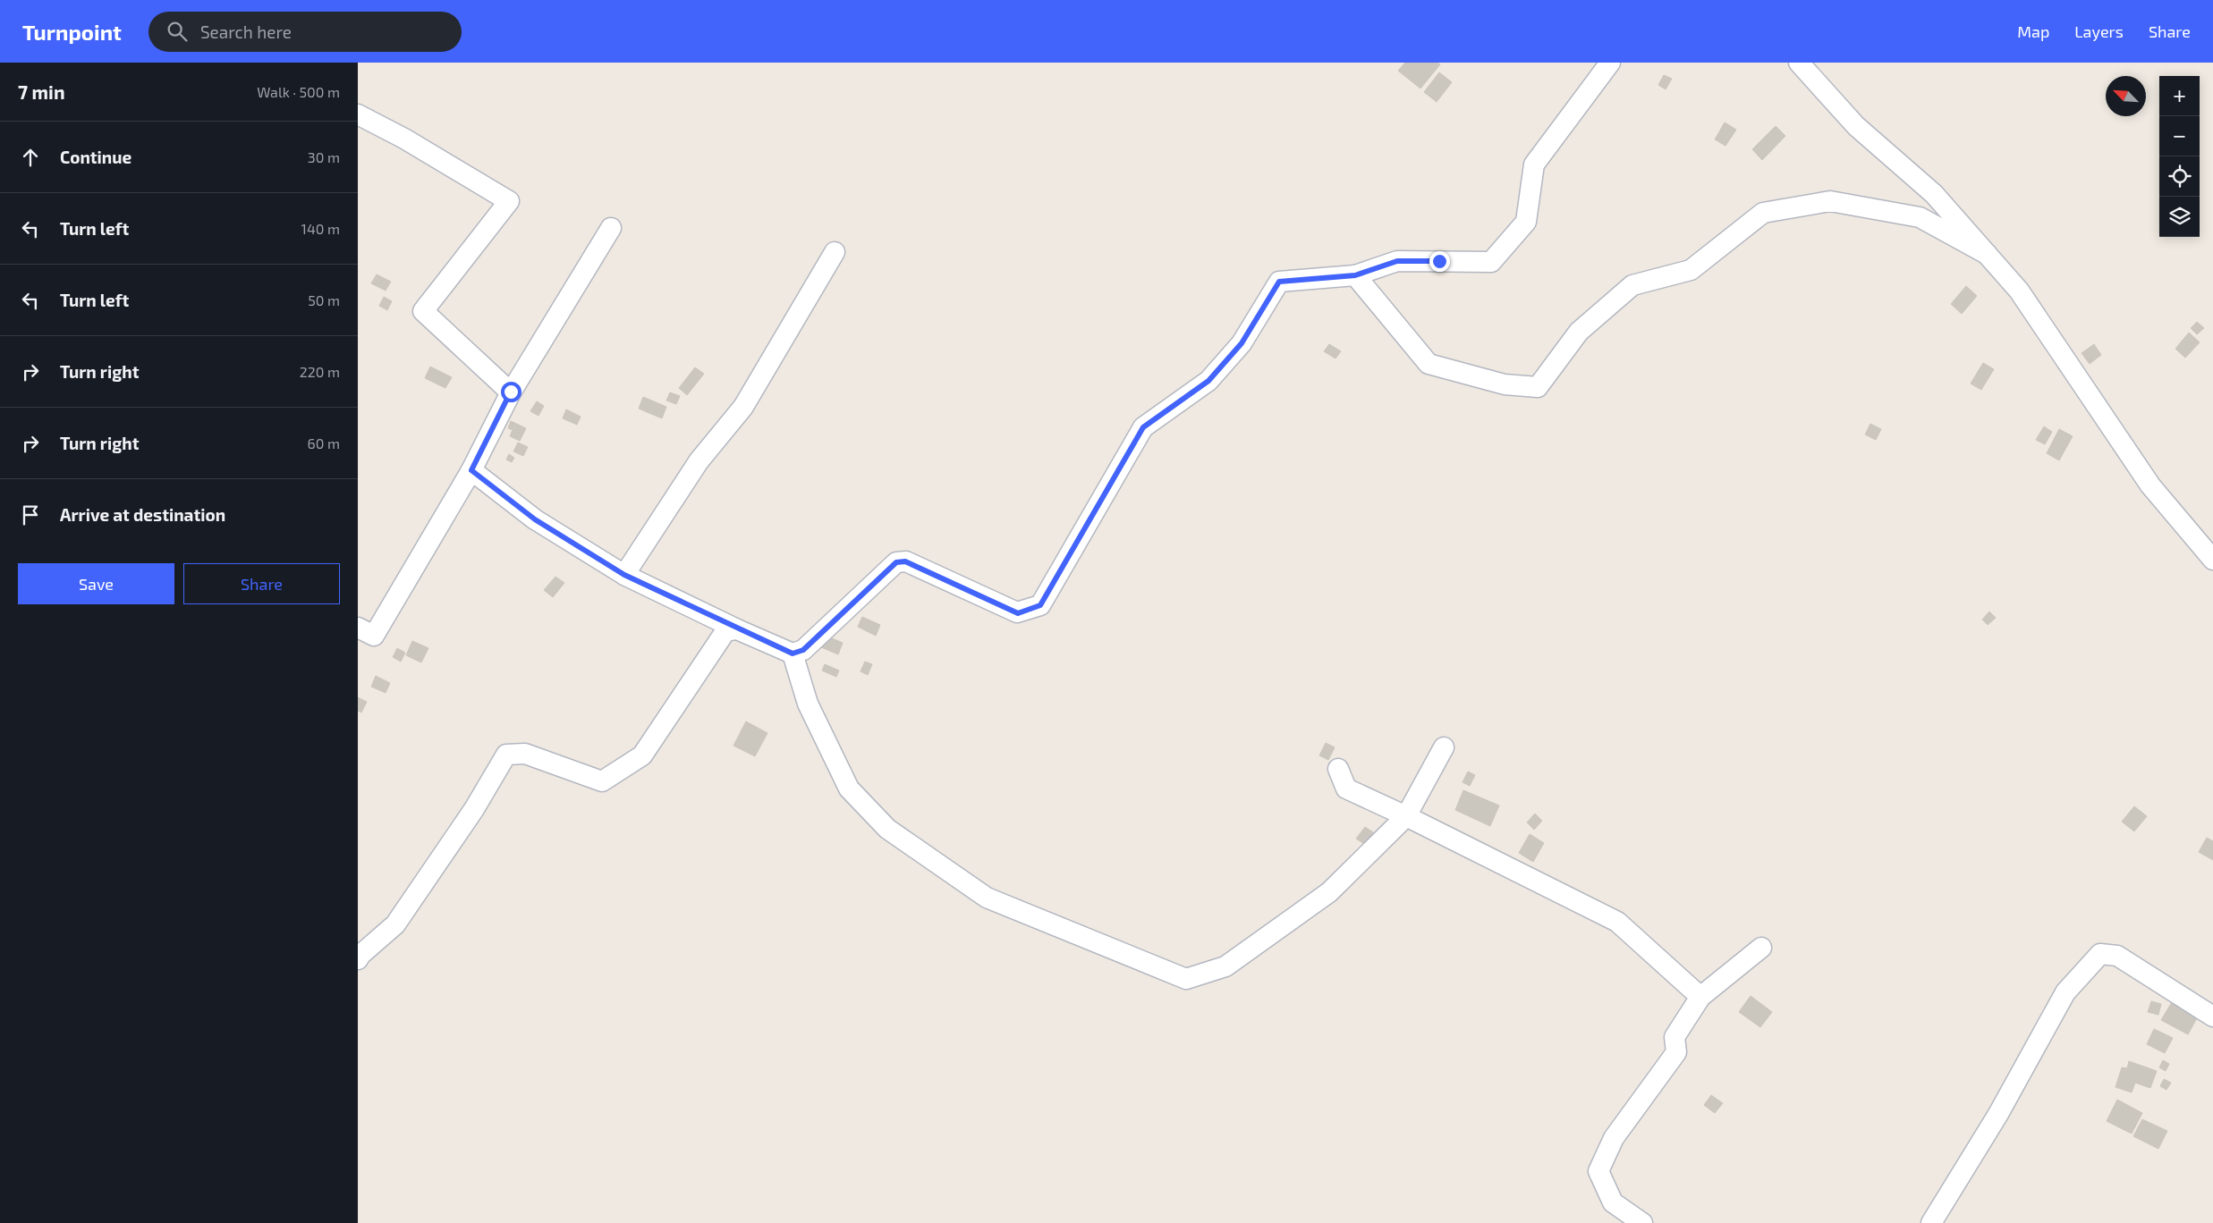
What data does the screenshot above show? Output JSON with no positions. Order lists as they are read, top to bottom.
{
  "north": "top left",
  "page": {
    "header": "Turnpoint",
    "search": "Search here",
    "nav": ["Map", "Layers", "Share"],
    "heading": ["7 min", "Walk · 500 m"],
    "map_buttons": ["+", "−"],
    "list": [
      ["Continue", "30 m"],
      ["Turn left", "140 m"],
      ["Turn left", "50 m"],
      ["Turn right", "220 m"],
      ["Turn right", "60 m"],
      "Arrive at destination"
    ],
    "buttons": ["Save", "Share"]
  }
}
